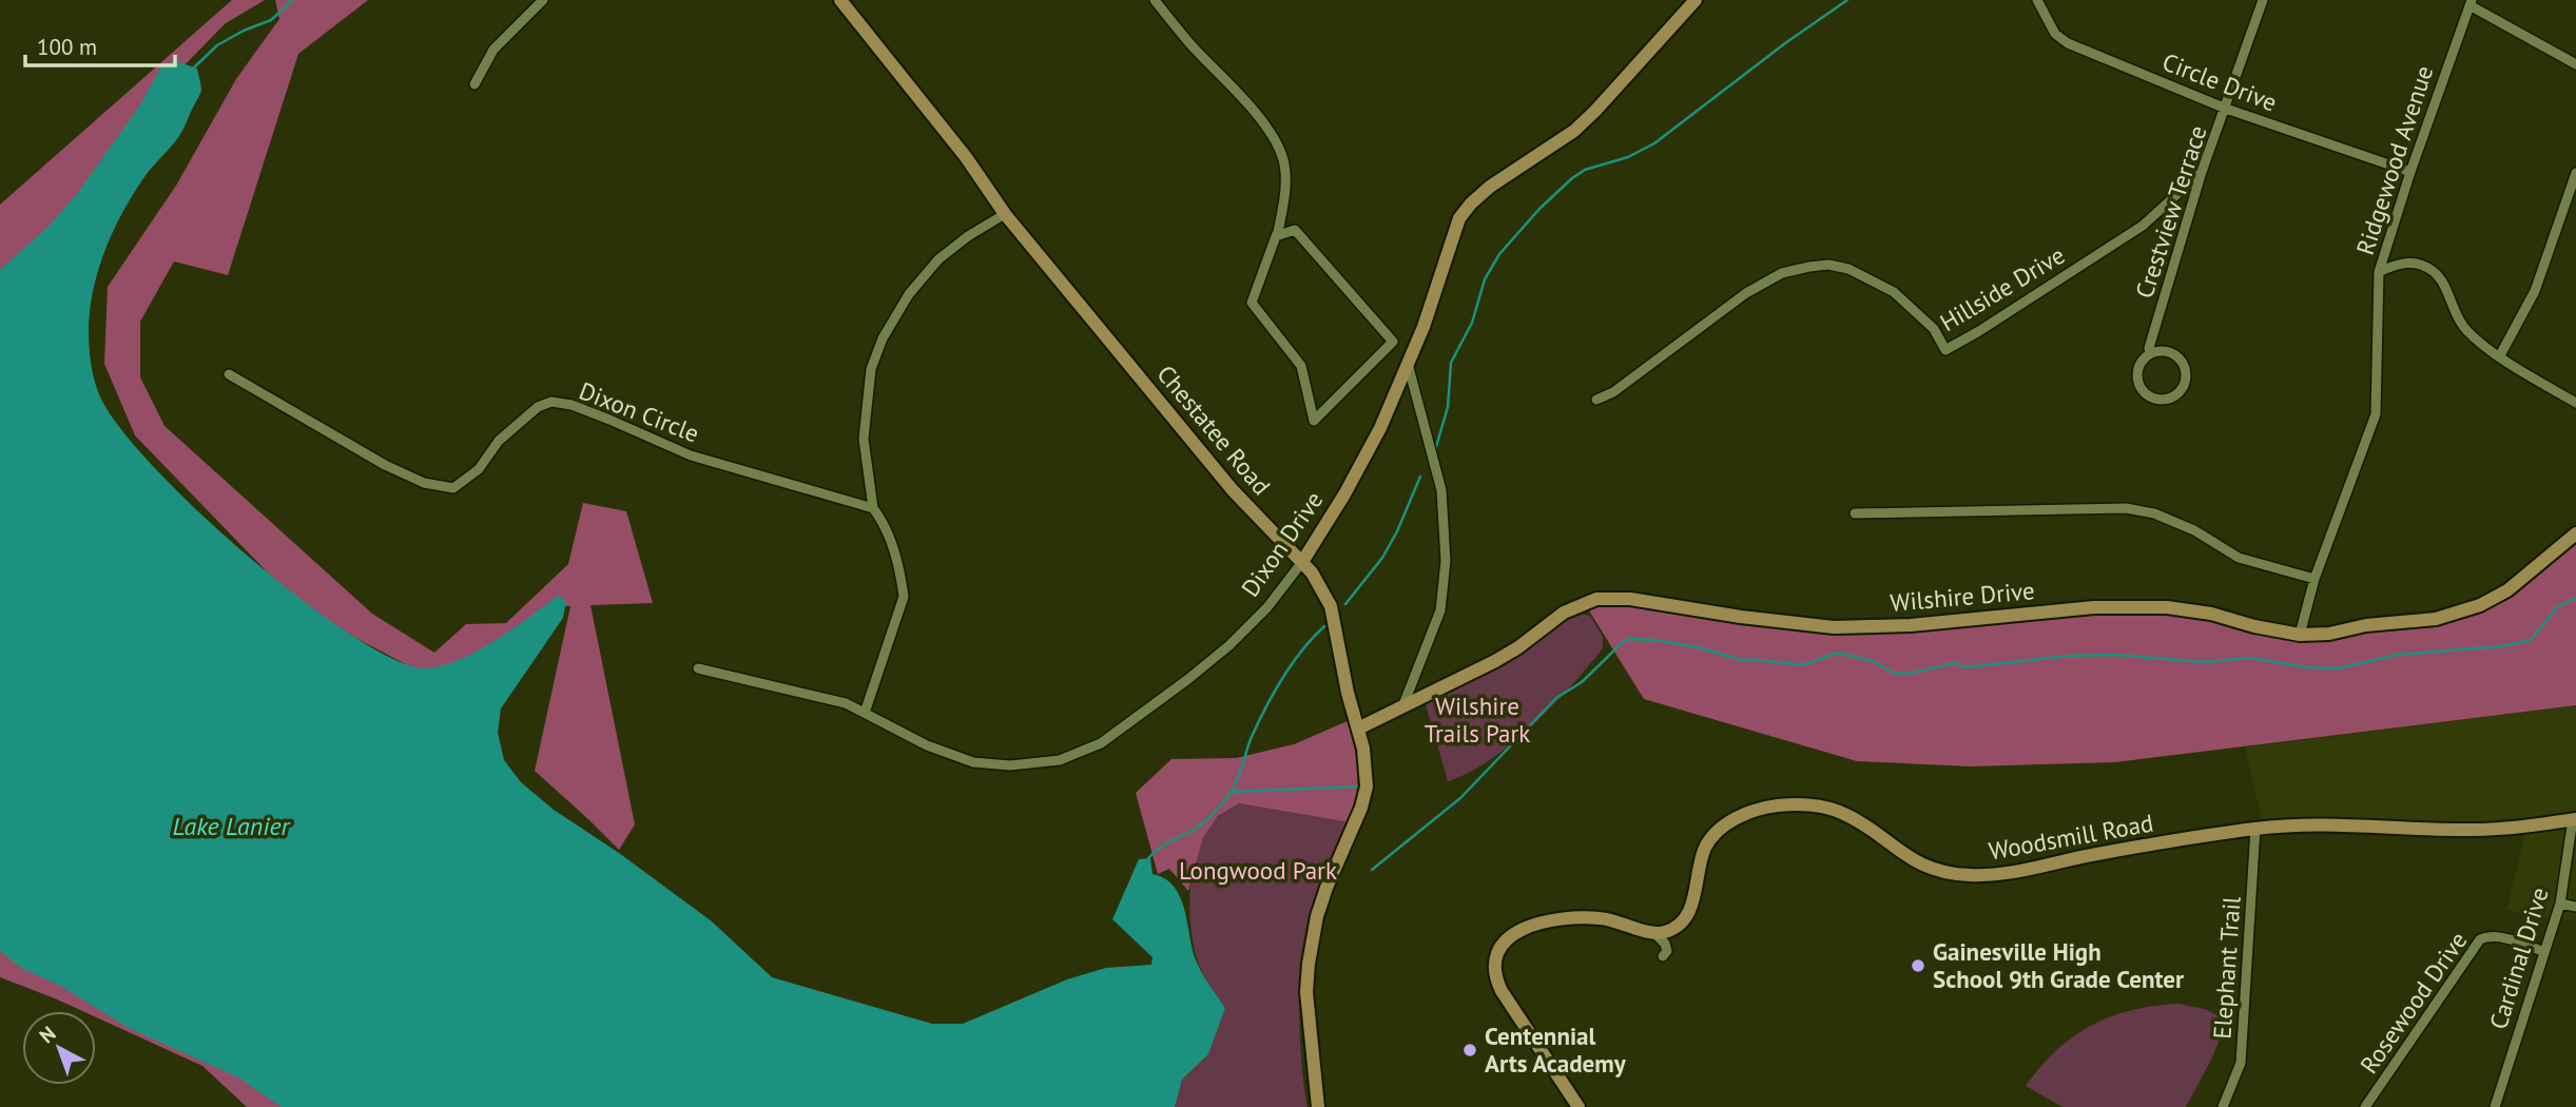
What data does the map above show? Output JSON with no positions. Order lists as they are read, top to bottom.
{
  "streets": {
    "street": [
      "Circle Drive",
      "Ridgewood Avenue",
      "Crestview Terrace",
      "Hillside Drive",
      "Dixon Circle",
      "Chestatee Road",
      "Dixon Drive",
      "Wilshire Drive",
      "Woodsmill Road",
      "Cardinal Drive",
      "Elephant Trail",
      "Rosewood Drive"
    ]
  },
  "crossings": [
    ["Circle Drive", "Ridgewood Avenue"],
    ["Circle Drive", "Crestview Terrace"],
    ["Ridgewood Avenue", "Wilshire Drive"],
    ["Crestview Terrace", "Hillside Drive"],
    ["Chestatee Road", "Dixon Drive"],
    ["Chestatee Road", "Wilshire Drive"],
    ["Woodsmill Road", "Cardinal Drive"],
    ["Woodsmill Road", "Elephant Trail"],
    ["Cardinal Drive", "Rosewood Drive"]
  ],
  "water": ["Lake Lanier"],
  "parks": ["Wilshire Trails Park", "Longwood Park"],
  "places": ["Gainesville High School 9th Grade Center", "Centennial Arts Academy"],
  "scale_bar": "100 m",
  "north": "top left"
}
